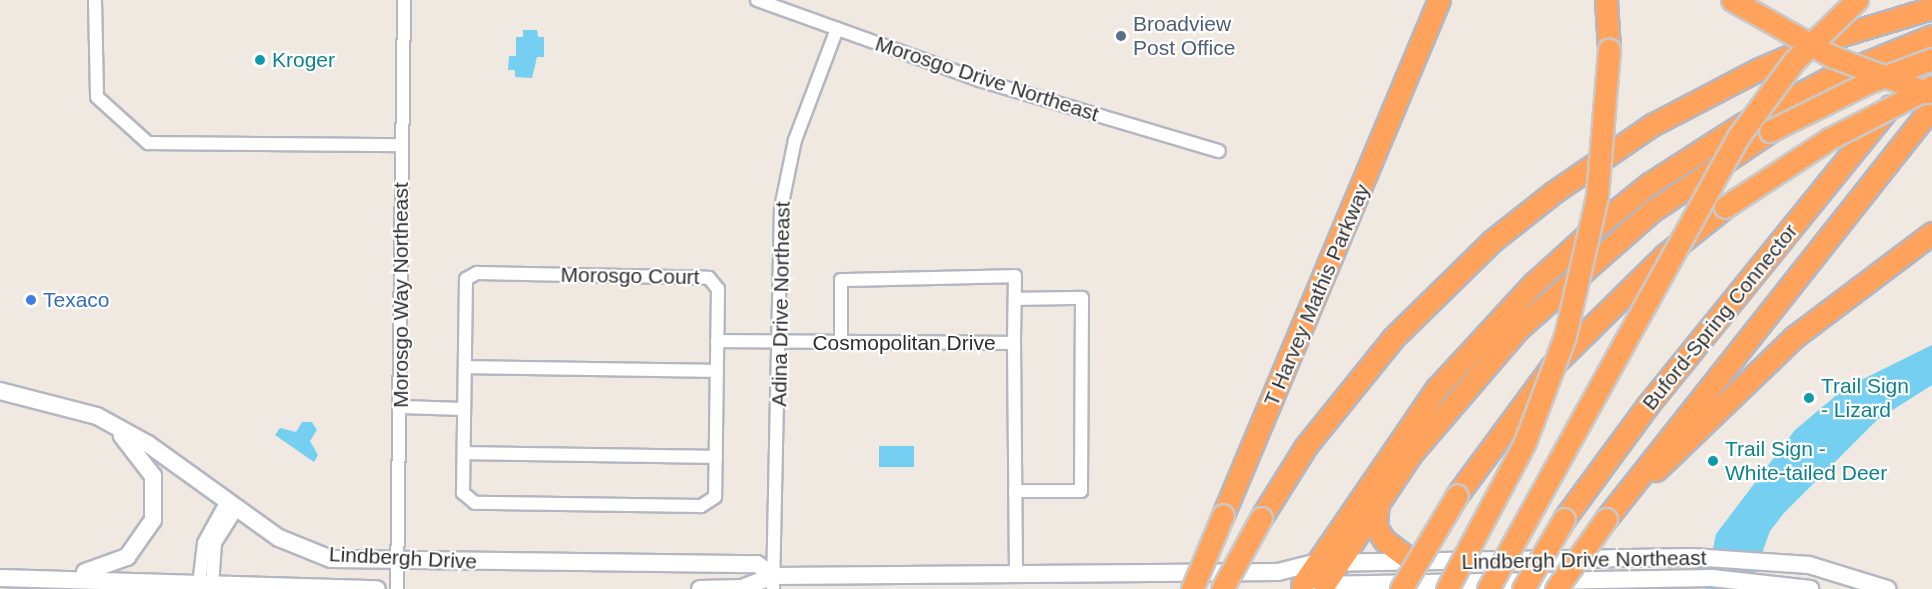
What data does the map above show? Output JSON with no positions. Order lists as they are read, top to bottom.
{
  "streets": {
    "highway": ["T Harvey Mathis Parkway", "Buford-Spring Connector"],
    "main road": ["Lindbergh Drive", "Lindbergh Drive Northeast"],
    "street": [
      "Morosgo Drive Northeast",
      "Morosgo Court",
      "Morosgo Way Northeast",
      "Adina Drive Northeast",
      "Cosmopolitan Drive"
    ]
  },
  "crossings": [
    ["Morosgo Drive Northeast", "Adina Drive Northeast"],
    ["Morosgo Court", "Cosmopolitan Drive"],
    ["Morosgo Way Northeast", "Lindbergh Drive"],
    ["Adina Drive Northeast", "Cosmopolitan Drive"],
    ["Adina Drive Northeast", "Lindbergh Drive"],
    ["Adina Drive Northeast", "Lindbergh Drive Northeast"],
    ["Cosmopolitan Drive", "Lindbergh Drive Northeast"],
    ["Lindbergh Drive", "Lindbergh Drive Northeast"]
  ],
  "places": [
    "Broadview Post Office",
    "Kroger",
    "Texaco",
    "Trail Sign - Lizard",
    "Trail Sign - White-tailed Deer"
  ]
}
